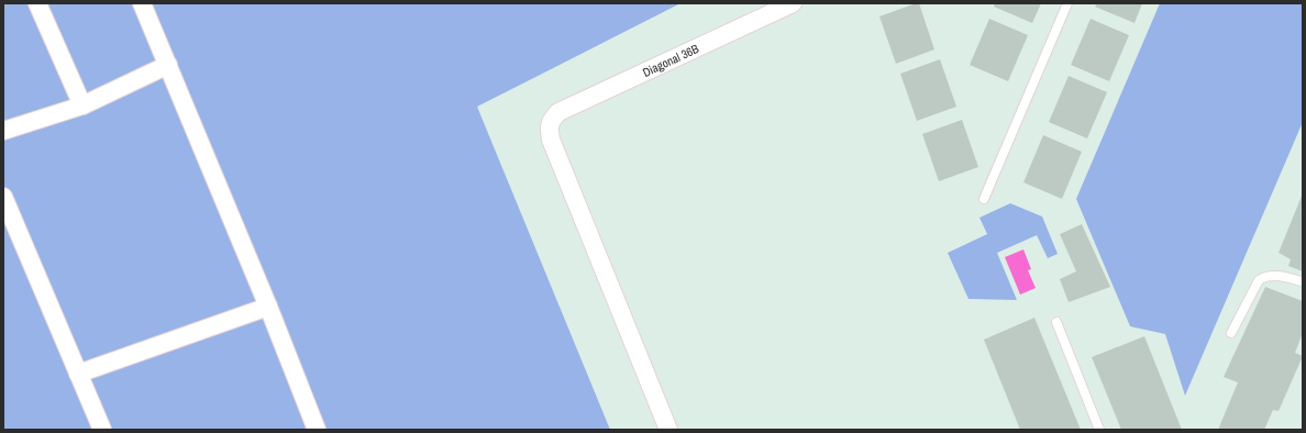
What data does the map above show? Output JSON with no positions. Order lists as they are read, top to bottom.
{
  "streets": {
    "street": ["Diagonal 36B"]
  }
}
